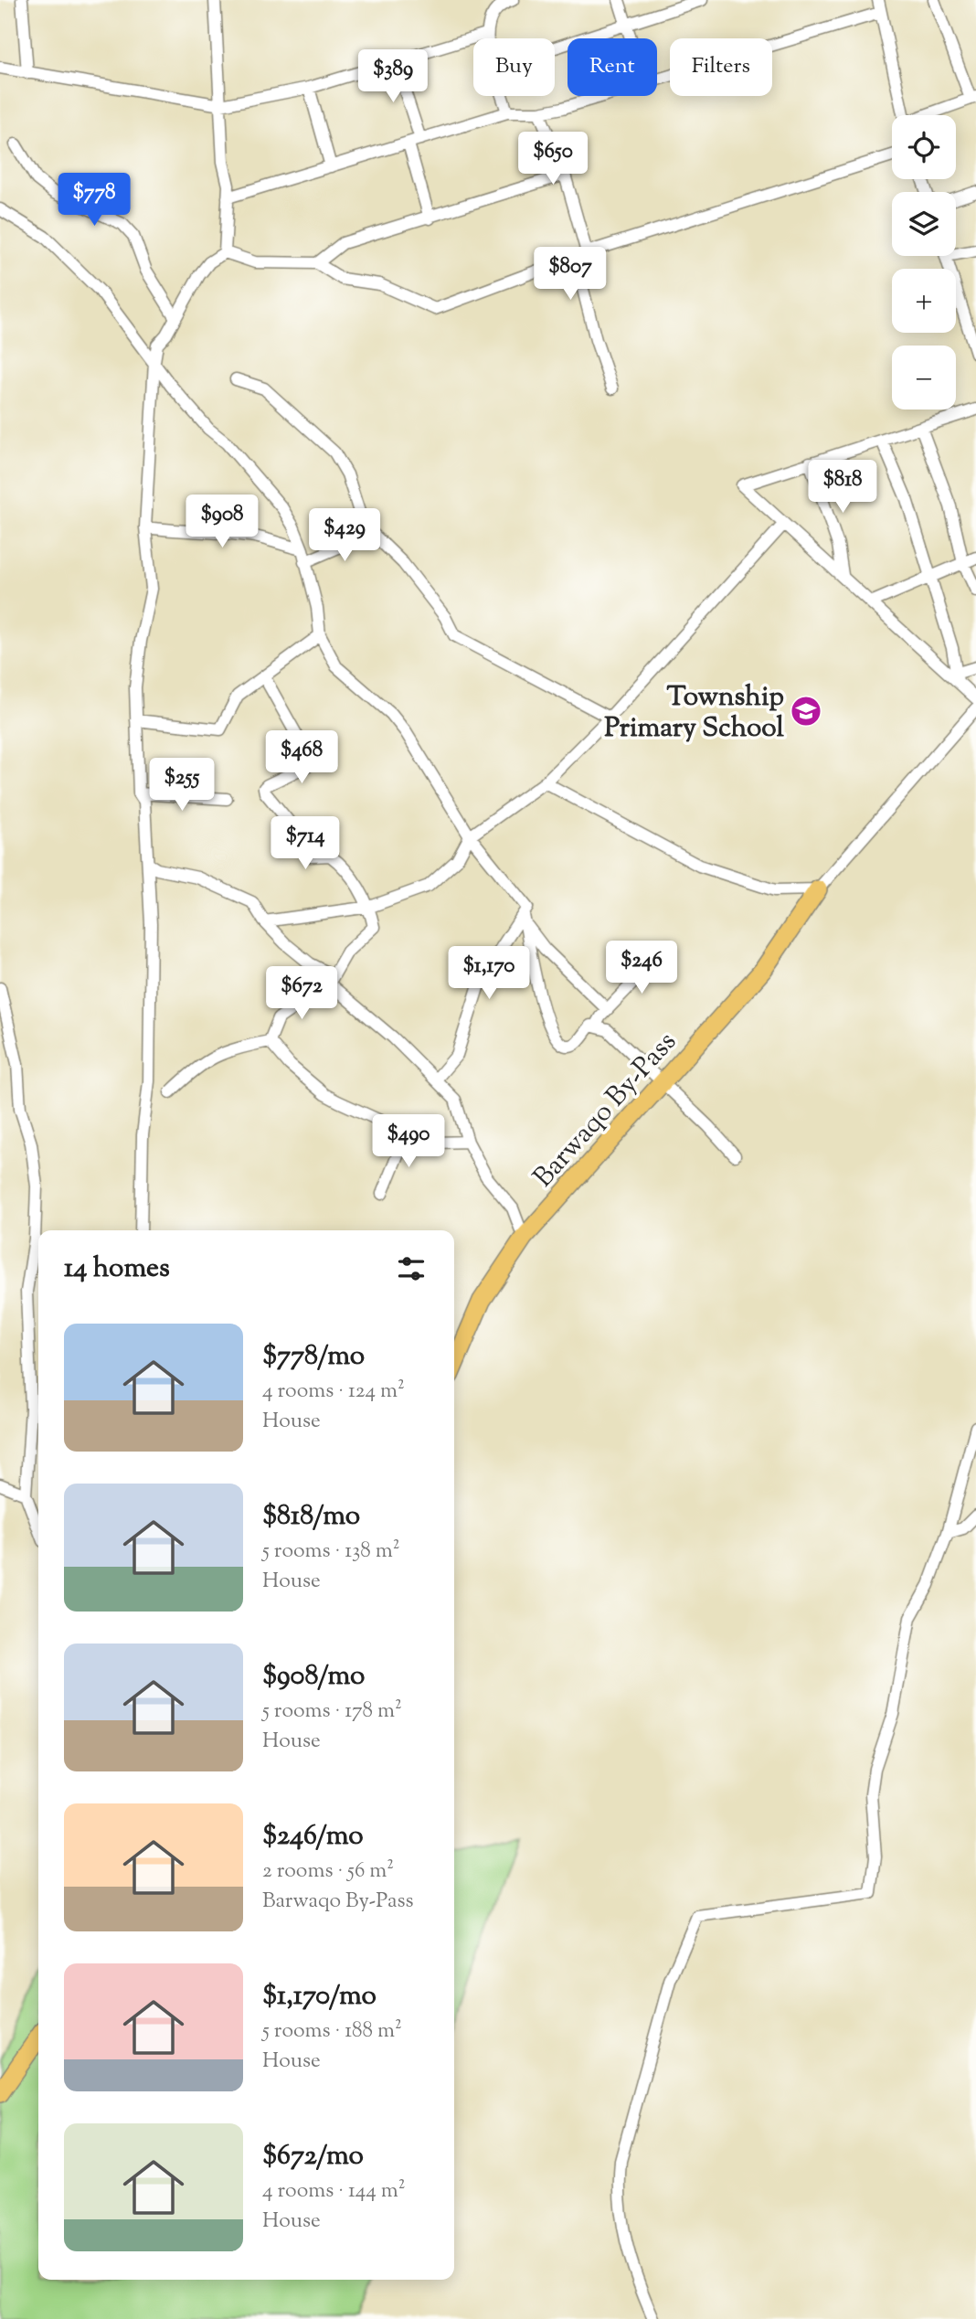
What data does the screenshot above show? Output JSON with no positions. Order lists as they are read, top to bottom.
{
  "streets": {
    "highway": ["Barwaqo By-Pass"]
  },
  "places": {
    "school or university": ["Township Primary School"]
  },
  "page": {
    "chip": ["Buy", "Rent", "Filters"],
    "price": [
      "$389",
      "$650",
      "$778",
      "$807",
      "$818",
      "$908",
      "$429",
      "$468",
      "$255",
      "$714",
      "$246",
      "$1,170",
      "$672",
      "$490"
    ],
    "map_buttons": ["+", "−"],
    "heading": "14 homes",
    "list": [
      {
        "name": "$778/mo",
        "note": "4 rooms · 124 m² · House"
      },
      {
        "name": "$818/mo",
        "note": "5 rooms · 138 m² · House"
      },
      {
        "name": "$908/mo",
        "note": "5 rooms · 178 m² · House"
      },
      {
        "name": "$246/mo",
        "note": "2 rooms · 56 m² · Barwaqo By-Pass"
      },
      {
        "name": "$1,170/mo",
        "note": "5 rooms · 188 m² · House"
      },
      {
        "name": "$672/mo",
        "note": "4 rooms · 144 m² · House"
      }
    ]
  }
}
